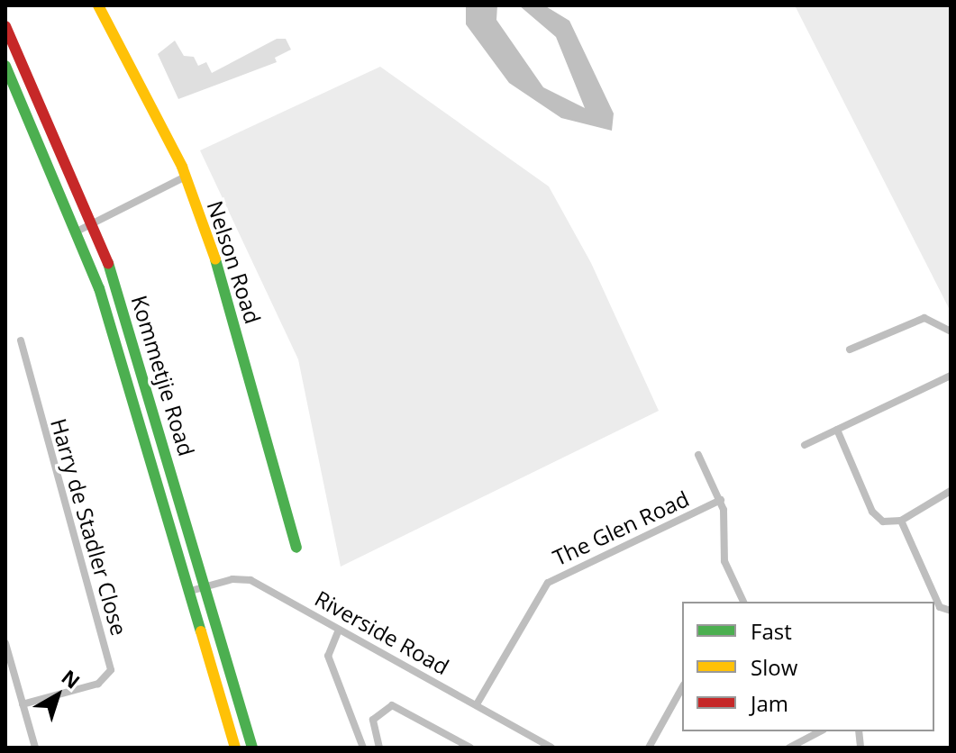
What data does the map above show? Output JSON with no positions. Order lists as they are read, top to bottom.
{
  "streets": {
    "main road": ["Nelson Road", "Kommetjie Road"],
    "street": ["Harry de Stadler Close", "The Glen Road", "Riverside Road"]
  },
  "crossings": [
    ["Kommetjie Road", "Riverside Road"],
    ["The Glen Road", "Riverside Road"]
  ],
  "legend": ["Fast", "Slow", "Jam"],
  "north": "top right"
}
